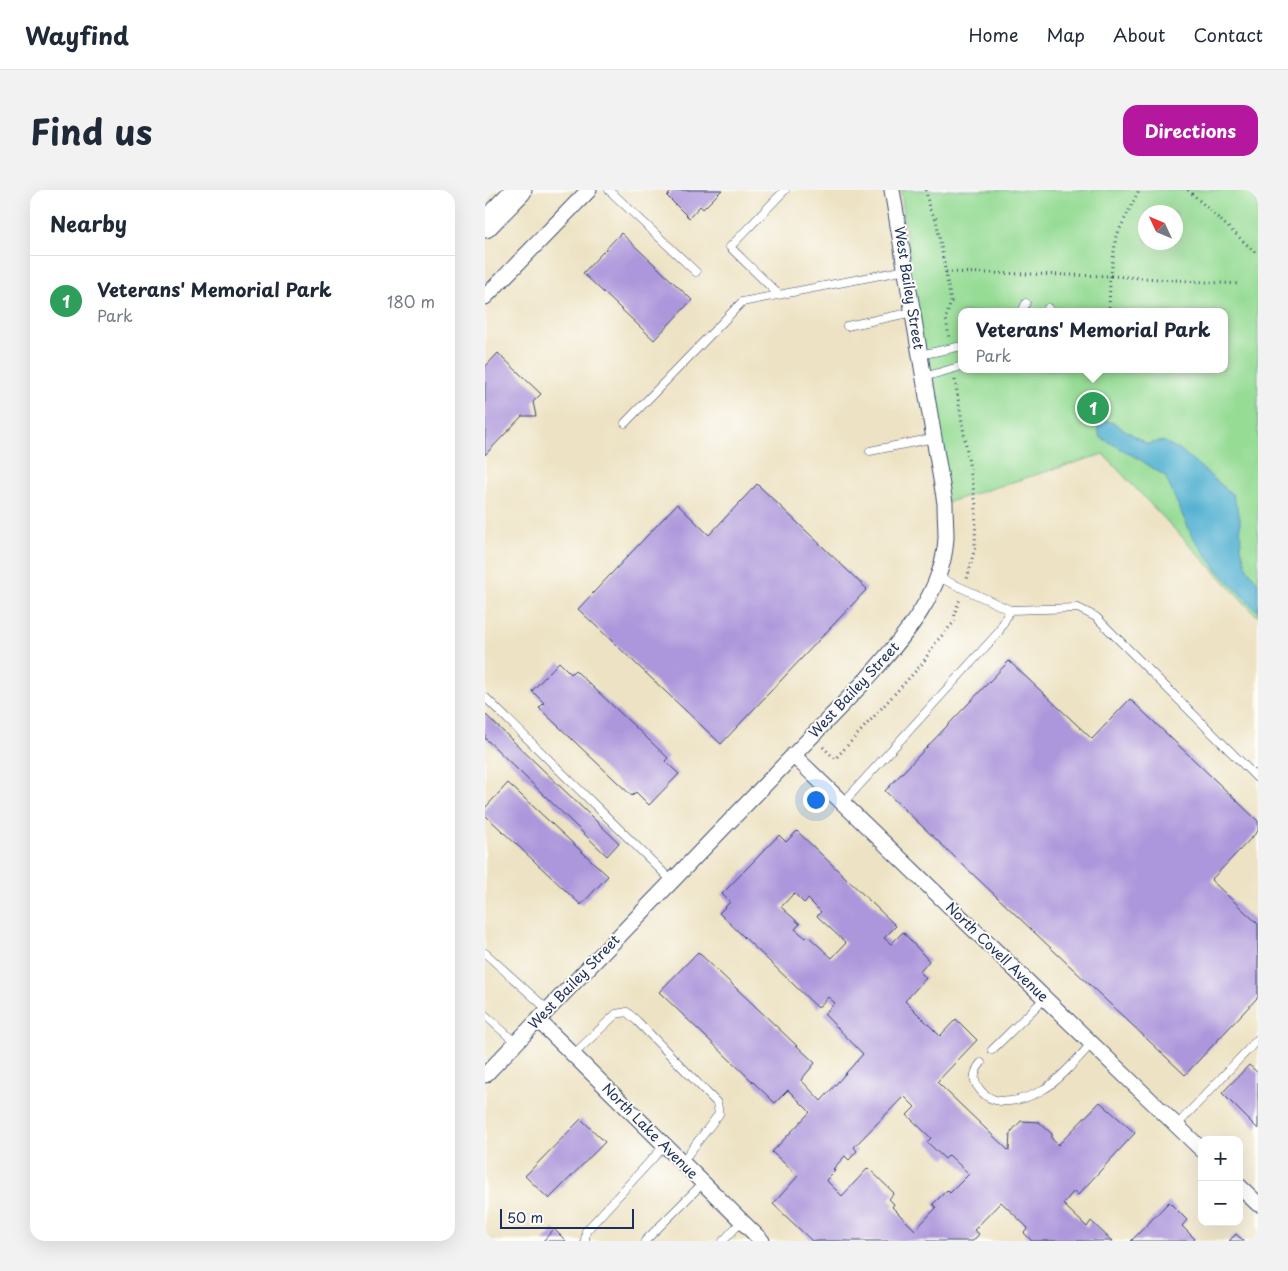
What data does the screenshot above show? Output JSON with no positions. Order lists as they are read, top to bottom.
{
  "streets": {
    "street": ["West Bailey Street", "North Covell Avenue", "North Lake Avenue"]
  },
  "crossings": [
    ["West Bailey Street", "North Covell Avenue"],
    ["West Bailey Street", "North Lake Avenue"]
  ],
  "scale_bar": "50 m",
  "north": "top left",
  "page": {
    "header": "Wayfind",
    "nav": [
      "Home",
      "Map",
      "About",
      "Contact"
    ],
    "title": "Find us",
    "buttons": "Directions",
    "heading": "Nearby",
    "list": [
      {
        "mark": "1",
        "name": "Veterans' Memorial Park",
        "note": "Park",
        "value": "180 m"
      }
    ],
    "popup": ["Veterans' Memorial Park", "Park"],
    "pins": "1",
    "map_buttons": ["+", "−"],
    "scale": "50 m"
  }
}
